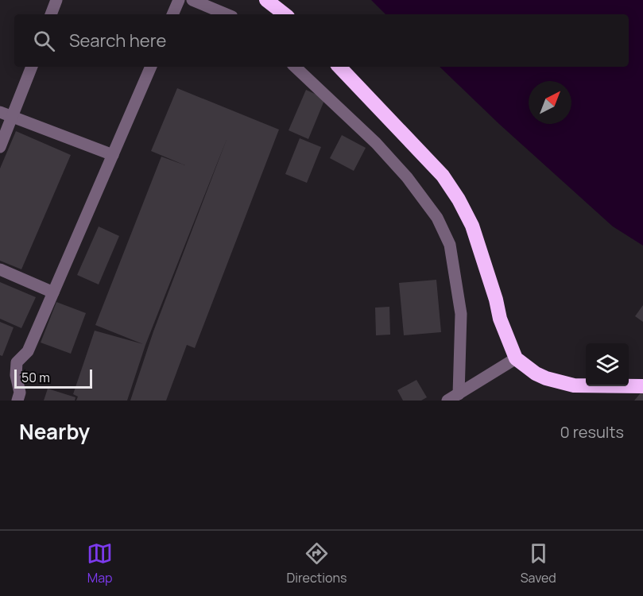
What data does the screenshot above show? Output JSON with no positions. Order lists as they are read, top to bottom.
{
  "scale_bar": "50 m",
  "north": "top right",
  "page": {
    "search": "Search here",
    "scale": "50 m",
    "heading": ["Nearby", "0 results"],
    "nav": ["Map", "Directions", "Saved"]
  }
}
